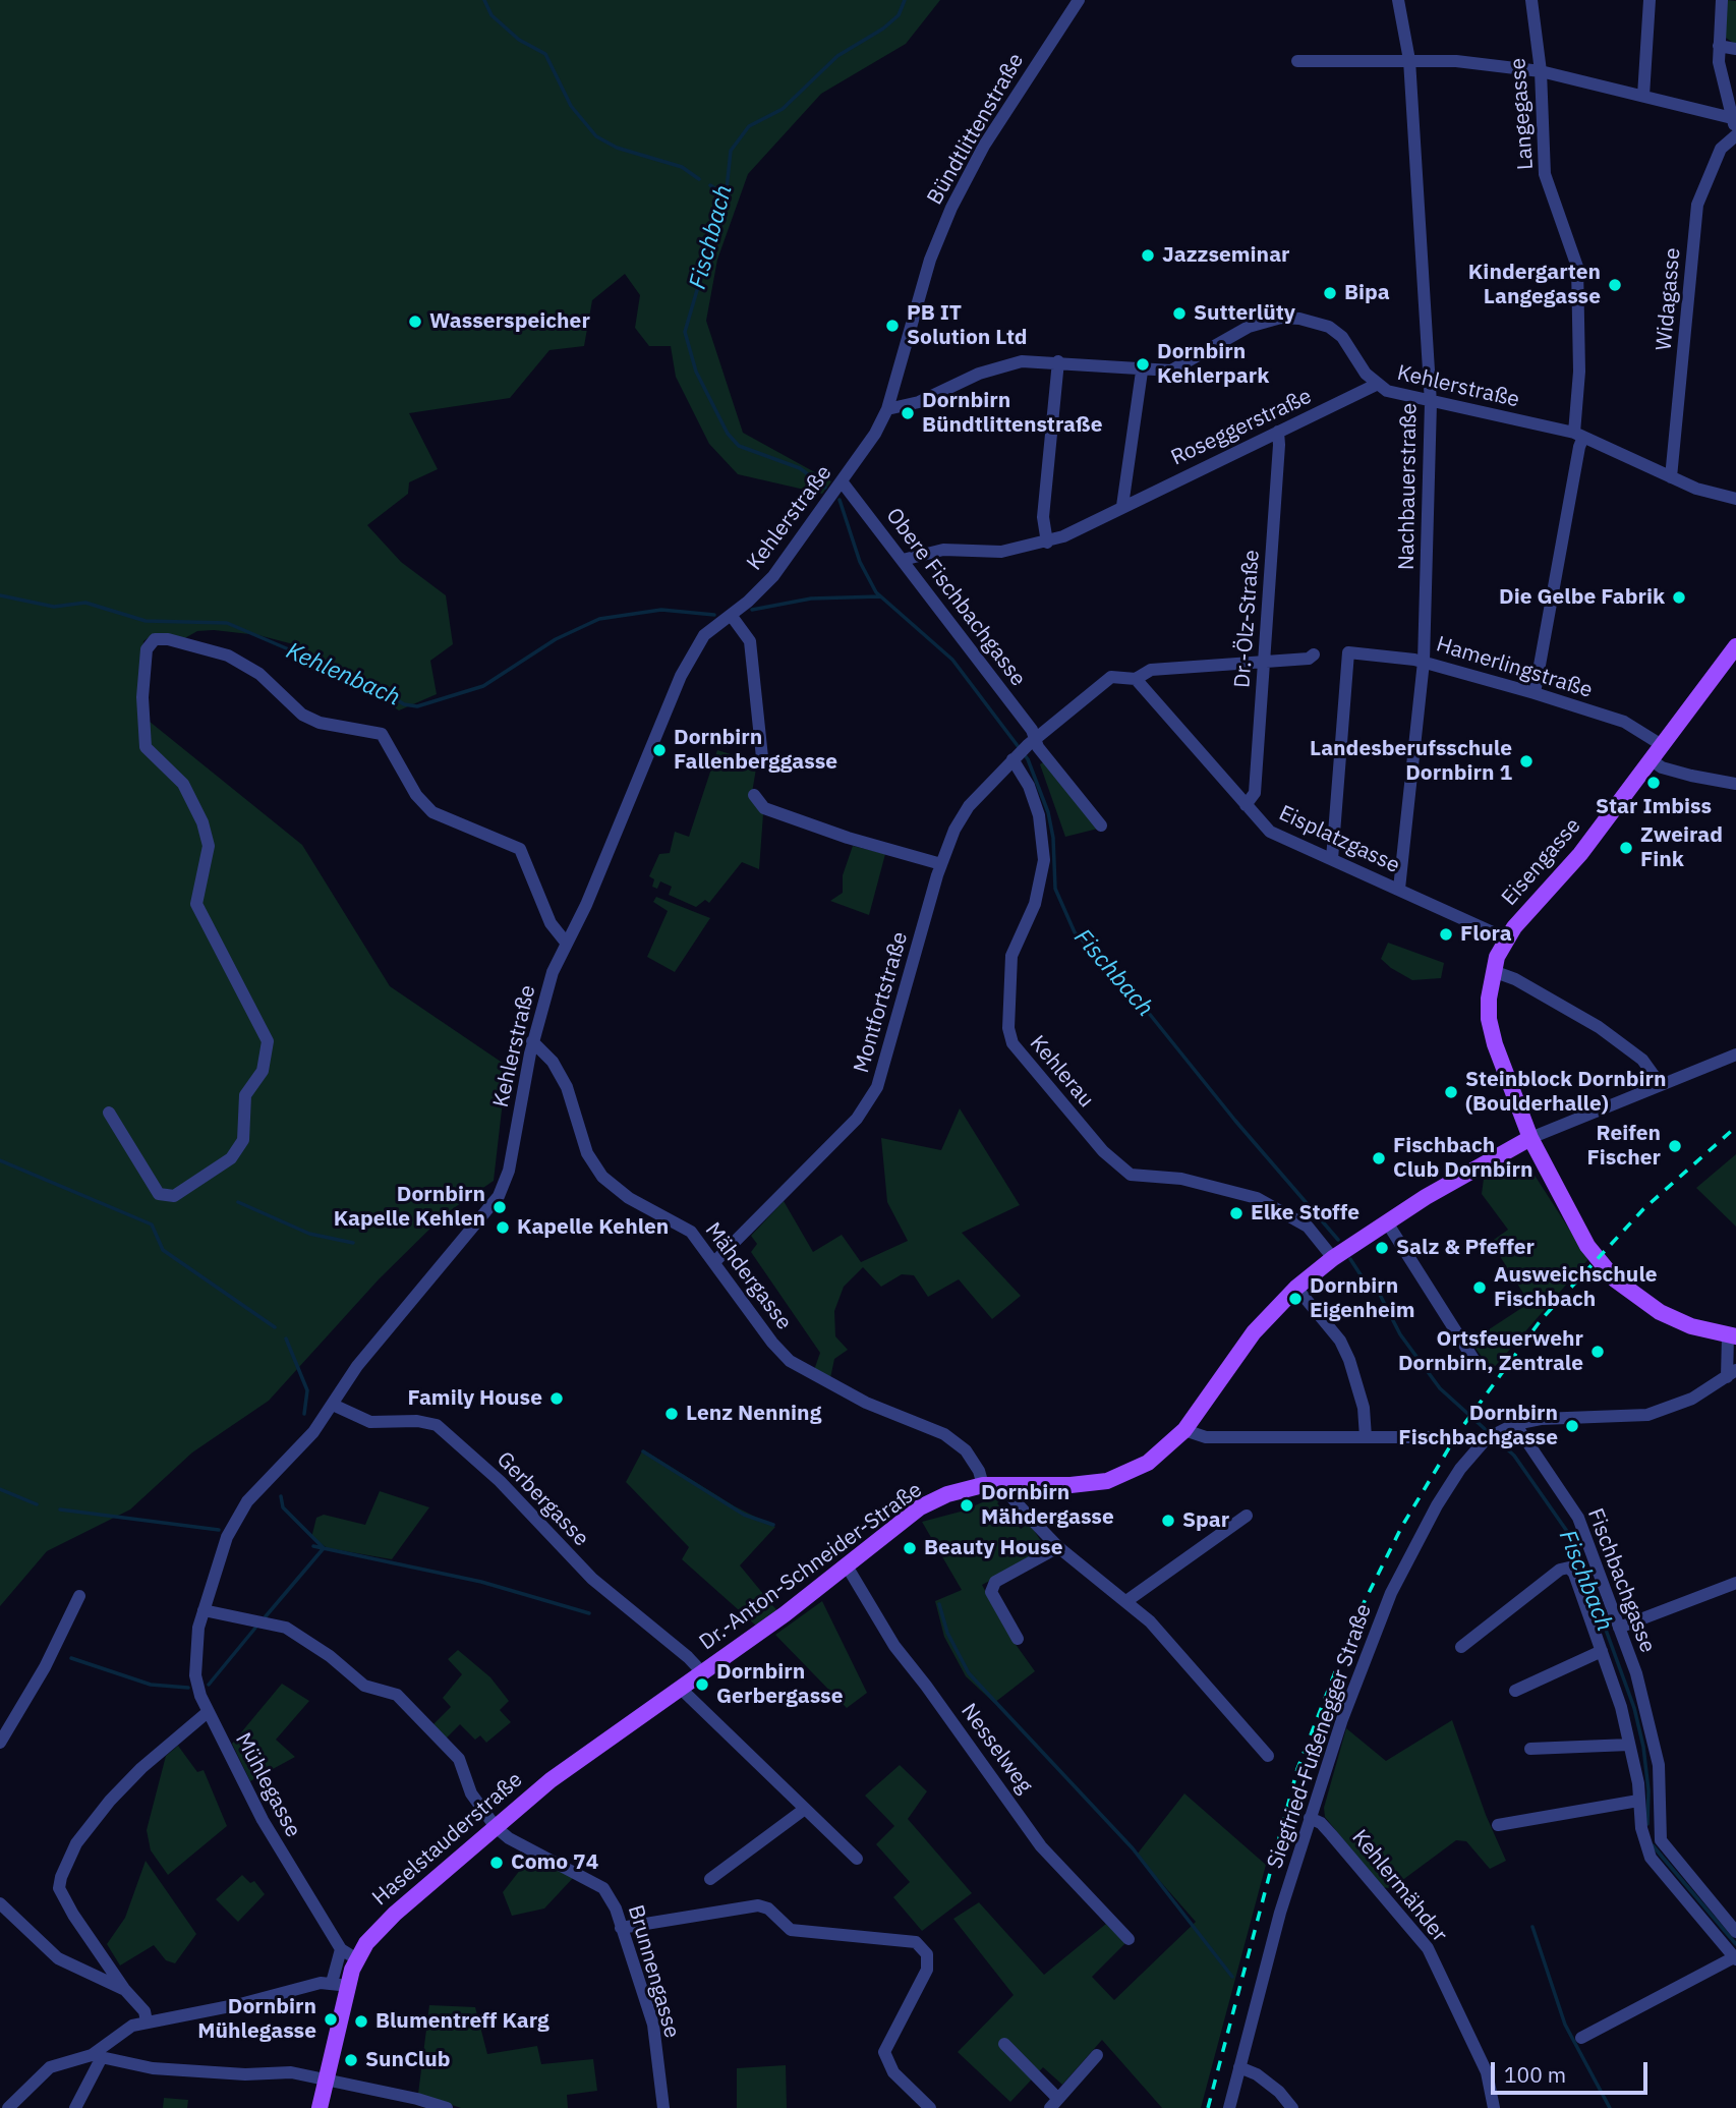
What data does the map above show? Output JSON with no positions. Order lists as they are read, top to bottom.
{
  "streets": {
    "main road": ["Eisengasse", "Dr.-Anton-Schneider-Straße", "Haselstauderstraße"],
    "street": [
      "Langegasse",
      "Bündtlittenstraße",
      "Widagasse",
      "Kehlerstraße",
      "Roseggerstraße",
      "Nachbauerstraße",
      "Obere Fischbachgasse",
      "Dr.-Ölz-Straße",
      "Hamerlingstraße",
      "Eisplatzgasse",
      "Montfortstraße",
      "Kehlerau",
      "Mähdergasse",
      "Gerbergasse",
      "Fischbachgasse",
      "Siegfried-Fußenegger Straße",
      "Nesselweg",
      "Mühlegasse",
      "Kehlermähder",
      "Brunnengasse"
    ]
  },
  "crossings": [
    ["Langegasse", "Kehlerstraße"],
    ["Langegasse", "Hamerlingstraße"],
    ["Bündtlittenstraße", "Kehlerstraße"],
    ["Widagasse", "Kehlerstraße"],
    ["Kehlerstraße", "Roseggerstraße"],
    ["Kehlerstraße", "Nachbauerstraße"],
    ["Kehlerstraße", "Obere Fischbachgasse"],
    ["Kehlerstraße", "Mähdergasse"],
    ["Kehlerstraße", "Gerbergasse"],
    ["Kehlerstraße", "Mühlegasse"],
    ["Roseggerstraße", "Obere Fischbachgasse"],
    ["Roseggerstraße", "Dr.-Ölz-Straße"],
    ["Nachbauerstraße", "Hamerlingstraße"],
    ["Nachbauerstraße", "Eisplatzgasse"],
    ["Obere Fischbachgasse", "Montfortstraße"],
    ["Dr.-Ölz-Straße", "Eisplatzgasse"],
    ["Hamerlingstraße", "Eisplatzgasse"],
    ["Hamerlingstraße", "Eisengasse"],
    ["Eisplatzgasse", "Eisengasse"],
    ["Eisengasse", "Dr.-Anton-Schneider-Straße"],
    ["Eisengasse", "Siegfried-Fußenegger Straße"],
    ["Montfortstraße", "Kehlerau"],
    ["Montfortstraße", "Mähdergasse"],
    ["Kehlerau", "Dr.-Anton-Schneider-Straße"],
    ["Mähdergasse", "Dr.-Anton-Schneider-Straße"],
    ["Gerbergasse", "Dr.-Anton-Schneider-Straße"],
    ["Gerbergasse", "Haselstauderstraße"],
    ["Dr.-Anton-Schneider-Straße", "Nesselweg"],
    ["Dr.-Anton-Schneider-Straße", "Haselstauderstraße"],
    ["Fischbachgasse", "Siegfried-Fußenegger Straße"],
    ["Siegfried-Fußenegger Straße", "Kehlermähder"],
    ["Mühlegasse", "Haselstauderstraße"],
    ["Haselstauderstraße", "Brunnengasse"]
  ],
  "water": ["Fischbach", "Kehlenbach"],
  "places": [
    "Jazzseminar",
    "Kindergarten Langegasse",
    "Bipa",
    "Sutterlüty",
    "Wasserspeicher",
    "PB IT Solution Ltd",
    "Dornbirn Kehlerpark",
    "Dornbirn Bündtlittenstraße",
    "Die Gelbe Fabrik",
    "Dornbirn Fallenberggasse",
    "Landesberufsschule Dornbirn 1",
    "Star Imbiss",
    "Zweirad Fink",
    "Flora",
    "Steinblock Dornbirn (Boulderhalle)",
    "Reifen Fischer",
    "Fischbach Club Dornbirn",
    "Dornbirn Kapelle Kehlen",
    "Elke Stoffe",
    "Kapelle Kehlen",
    "Salz & Pfeffer",
    "Ausweichschule Fischbach",
    "Dornbirn Eigenheim",
    "Ortsfeuerwehr Dornbirn, Zentrale",
    "Family House",
    "Lenz Nenning",
    "Dornbirn Fischbachgasse",
    "Dornbirn Mähdergasse",
    "Spar",
    "Beauty House",
    "Dornbirn Gerbergasse",
    "Como 74",
    "Dornbirn Mühlegasse",
    "Blumentreff Karg",
    "SunClub"
  ],
  "scale_bar": "100 m"
}
